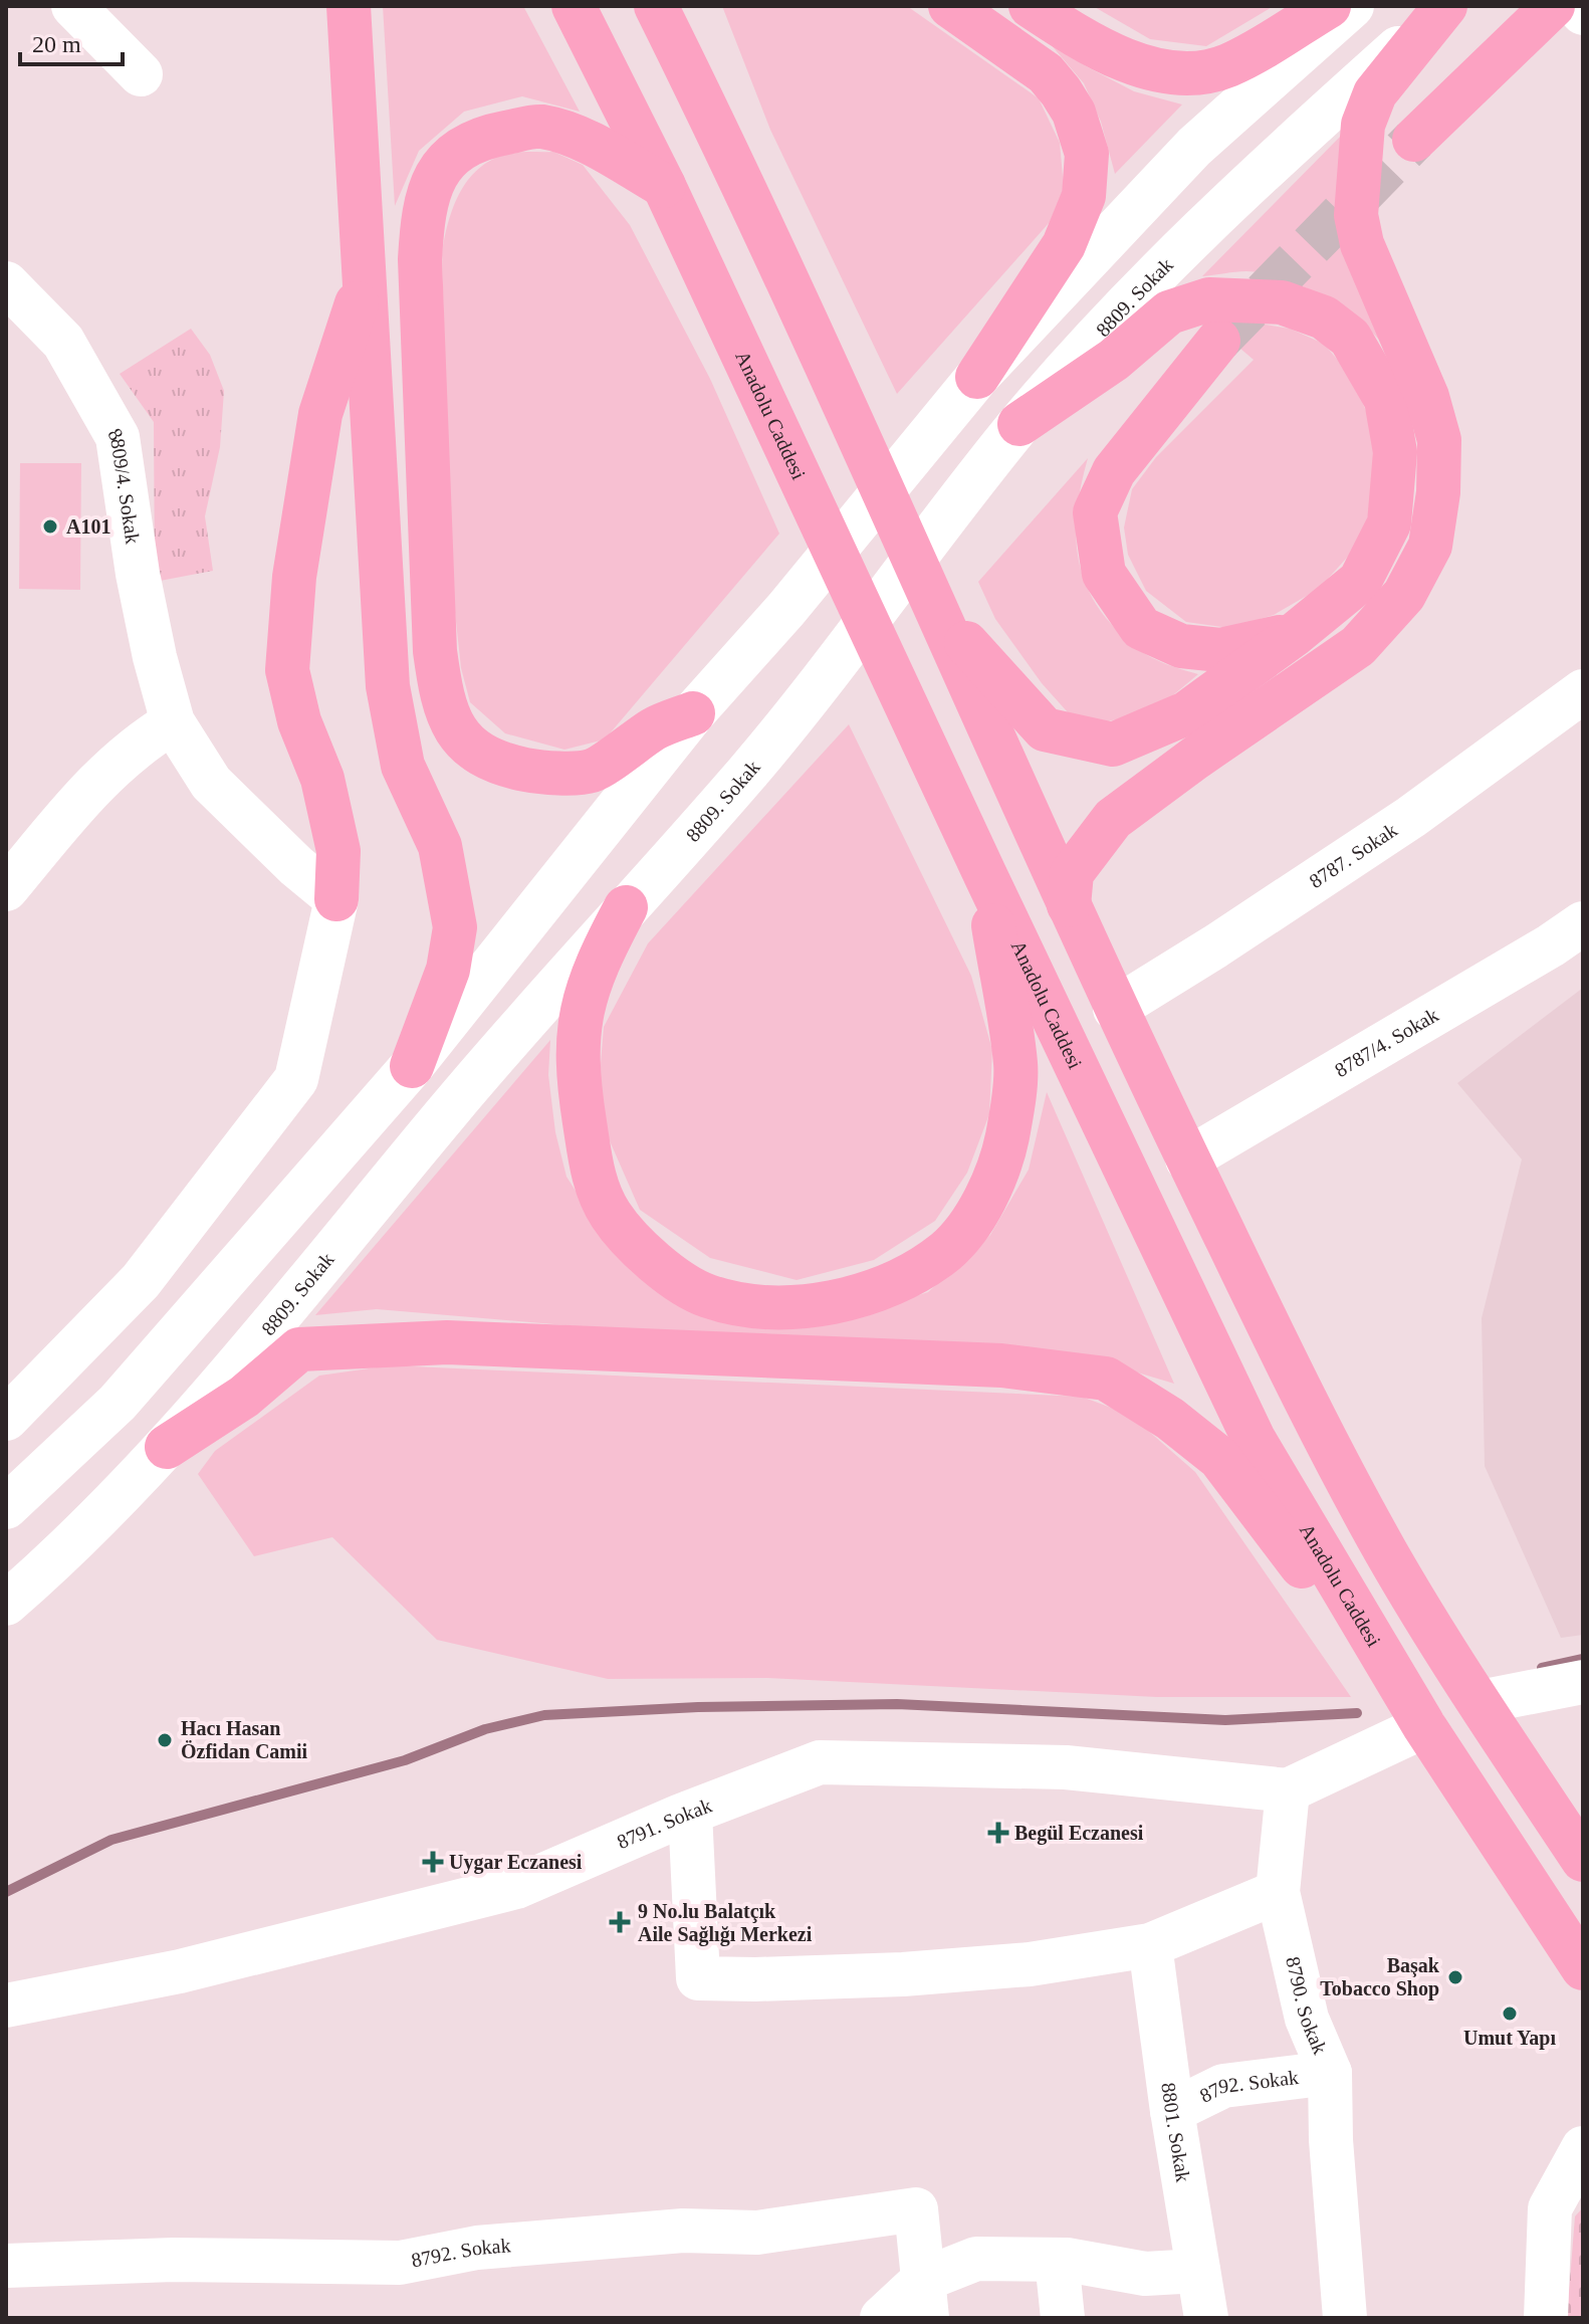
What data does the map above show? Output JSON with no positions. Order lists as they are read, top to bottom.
{
  "streets": {
    "highway": ["Anadolu Caddesi"],
    "street": [
      "8809. Sokak",
      "8809/4. Sokak",
      "8787. Sokak",
      "8787/4. Sokak",
      "8791. Sokak",
      "8790. Sokak",
      "8792. Sokak",
      "8801. Sokak"
    ]
  },
  "crossings": [
    ["8791. Sokak", "8790. Sokak"],
    ["8790. Sokak", "8792. Sokak"],
    ["8792. Sokak", "8801. Sokak"]
  ],
  "places": {
    "other": [
      "A101",
      "Hacı Hasan Özfidan Camii",
      "Başak Tobacco Shop",
      "Umut Yapı"
    ],
    "health": ["Begül Eczanesi", "Uygar Eczanesi", "9 No.lu Balatçık Aile Sağlığı Merkezi"]
  },
  "scale_bar": "20 m"
}
